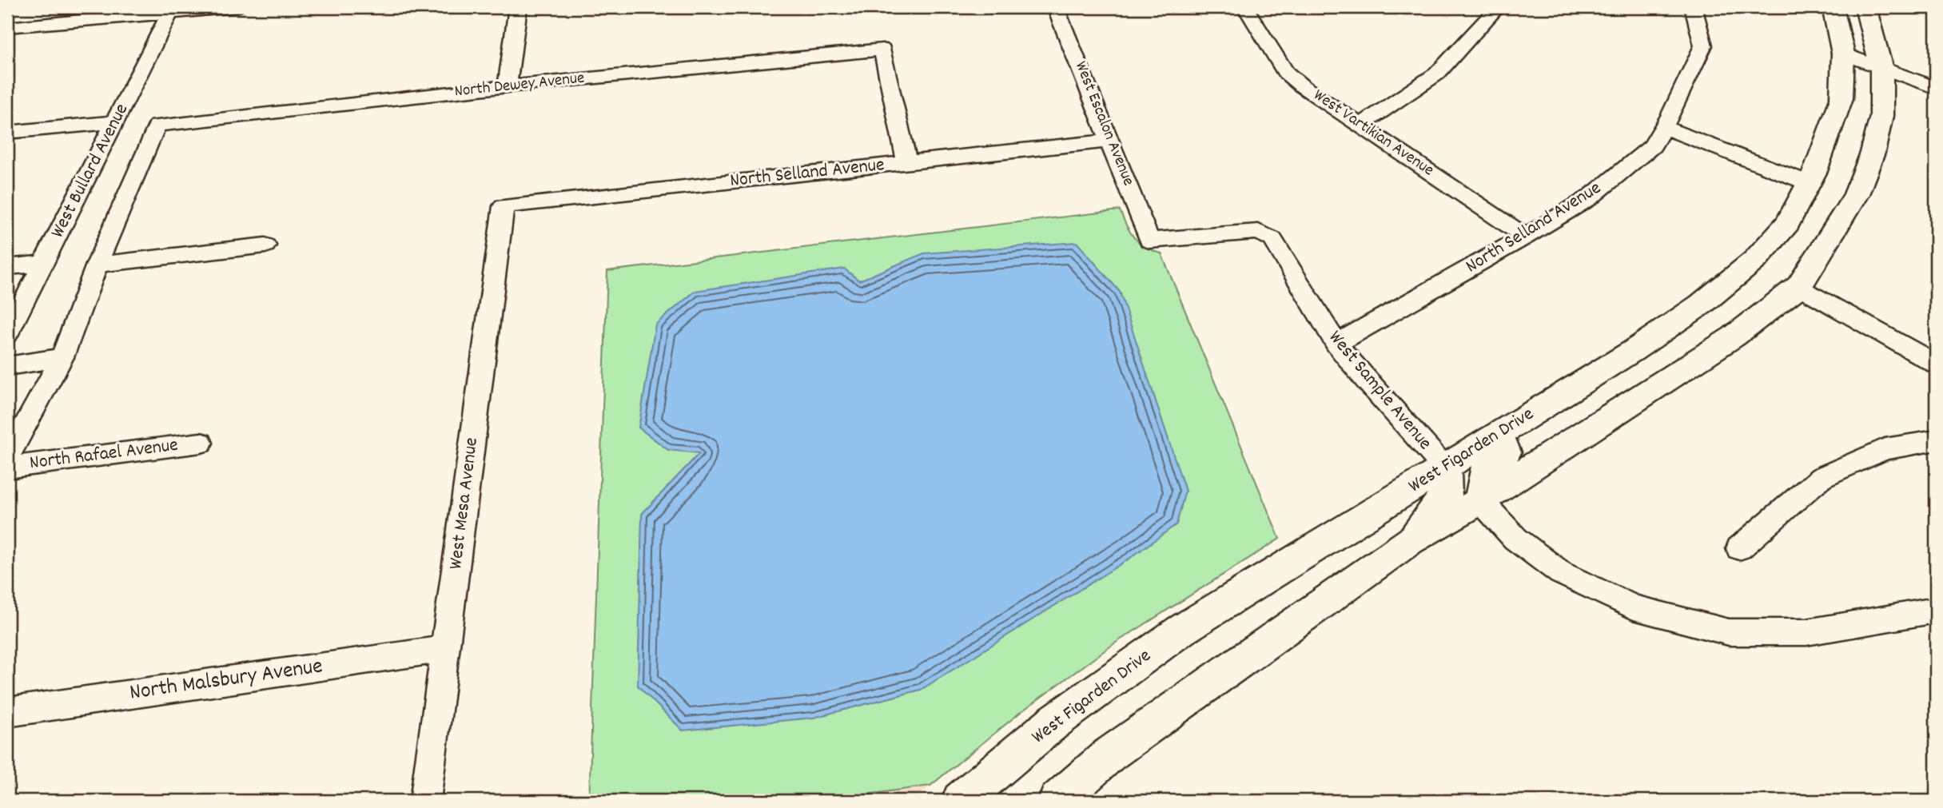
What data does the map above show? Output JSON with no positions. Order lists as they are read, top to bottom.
{
  "streets": {
    "main road": ["West Figarden Drive"],
    "street": [
      "North Dewey Avenue",
      "West Escalon Avenue",
      "West Vartikian Avenue",
      "West Bullard Avenue",
      "North Selland Avenue",
      "West Sample Avenue",
      "North Rafael Avenue",
      "West Mesa Avenue",
      "North Malsbury Avenue"
    ]
  },
  "crossings": [
    ["North Dewey Avenue", "West Bullard Avenue"],
    ["North Dewey Avenue", "North Selland Avenue"],
    ["West Escalon Avenue", "North Selland Avenue"],
    ["West Escalon Avenue", "West Sample Avenue"],
    ["West Vartikian Avenue", "North Selland Avenue"],
    ["North Selland Avenue", "West Sample Avenue"],
    ["North Selland Avenue", "West Mesa Avenue"],
    ["West Sample Avenue", "West Figarden Drive"],
    ["West Mesa Avenue", "North Malsbury Avenue"]
  ]
}
